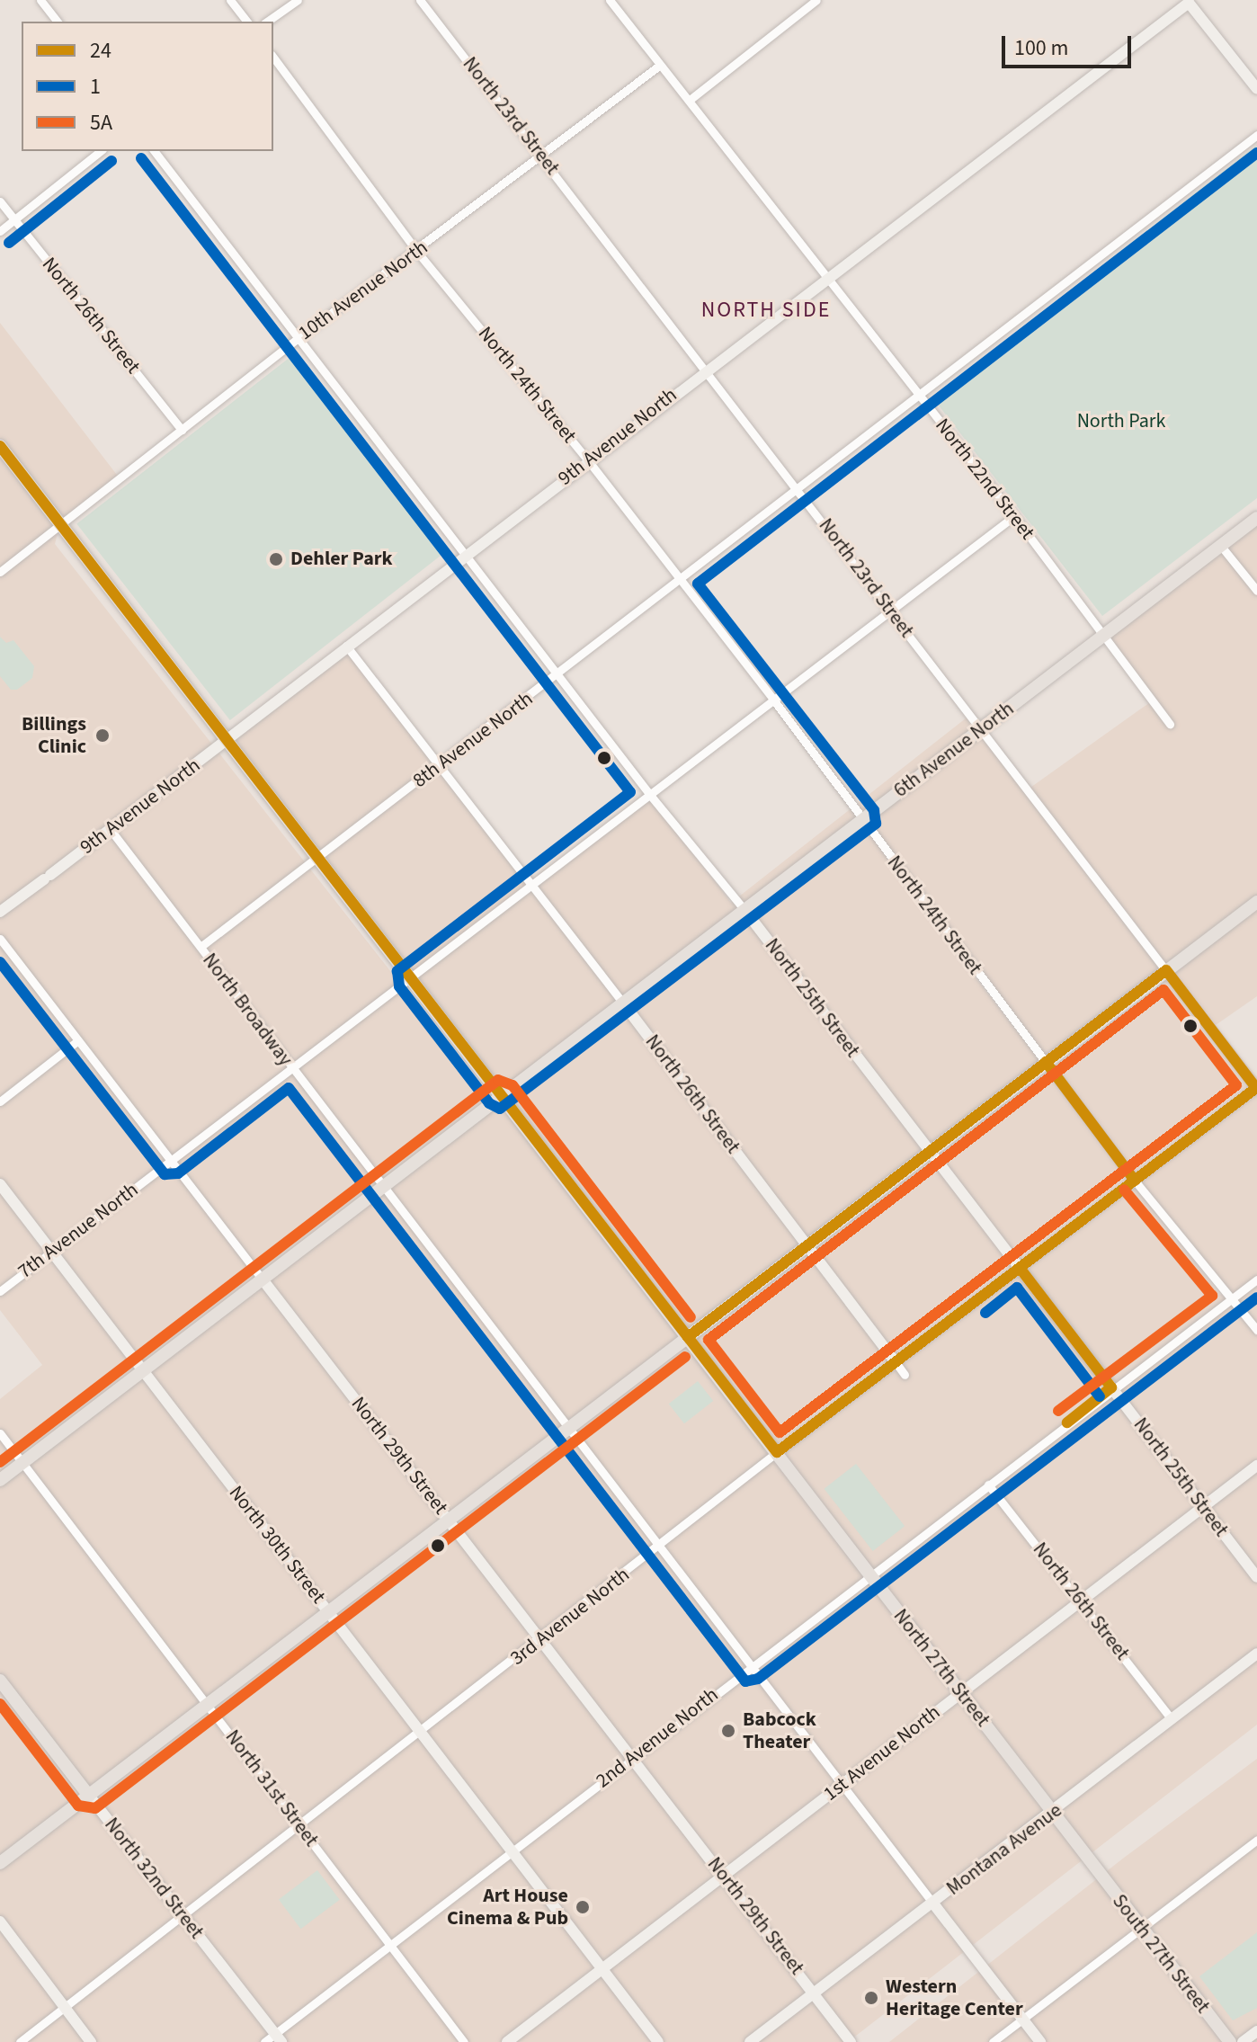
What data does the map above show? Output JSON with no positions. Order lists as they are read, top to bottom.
{
  "streets": {
    "main road": [
      "6th Avenue North",
      "North 27th Street",
      "North 32nd Street",
      "South 27th Street"
    ],
    "street": [
      "North 23rd Street",
      "10th Avenue North",
      "North 26th Street",
      "North 24th Street",
      "9th Avenue North",
      "North 22nd Street",
      "8th Avenue North",
      "North 25th Street",
      "North Broadway",
      "7th Avenue North",
      "North 29th Street",
      "North 30th Street",
      "3rd Avenue North",
      "2nd Avenue North",
      "1st Avenue North",
      "North 31st Street",
      "Montana Avenue"
    ]
  },
  "crossings": [
    ["North 23rd Street", "10th Avenue North"],
    ["North 23rd Street", "9th Avenue North"],
    ["North 23rd Street", "8th Avenue North"],
    ["North 23rd Street", "6th Avenue North"],
    ["North 23rd Street", "7th Avenue North"],
    ["North 23rd Street", "3rd Avenue North"],
    ["10th Avenue North", "North 26th Street"],
    ["10th Avenue North", "North 24th Street"],
    ["10th Avenue North", "North 22nd Street"],
    ["10th Avenue North", "North 25th Street"],
    ["10th Avenue North", "North 27th Street"],
    ["North 26th Street", "9th Avenue North"],
    ["North 26th Street", "8th Avenue North"],
    ["North 26th Street", "6th Avenue North"],
    ["North 26th Street", "7th Avenue North"],
    ["North 26th Street", "3rd Avenue North"],
    ["North 26th Street", "2nd Avenue North"],
    ["North 26th Street", "1st Avenue North"],
    ["North 26th Street", "Montana Avenue"],
    ["North 24th Street", "9th Avenue North"],
    ["North 24th Street", "8th Avenue North"],
    ["North 24th Street", "6th Avenue North"],
    ["North 24th Street", "7th Avenue North"],
    ["North 24th Street", "3rd Avenue North"],
    ["North 24th Street", "2nd Avenue North"],
    ["9th Avenue North", "North 22nd Street"],
    ["9th Avenue North", "North 25th Street"],
    ["9th Avenue North", "North Broadway"],
    ["9th Avenue North", "North 27th Street"],
    ["North 22nd Street", "8th Avenue North"],
    ["North 22nd Street", "6th Avenue North"],
    ["North 22nd Street", "7th Avenue North"],
    ["8th Avenue North", "North 25th Street"],
    ["8th Avenue North", "North Broadway"],
    ["8th Avenue North", "North 27th Street"],
    ["6th Avenue North", "North 25th Street"],
    ["6th Avenue North", "North Broadway"],
    ["6th Avenue North", "North 29th Street"],
    ["6th Avenue North", "North 30th Street"],
    ["6th Avenue North", "North 27th Street"],
    ["6th Avenue North", "North 31st Street"],
    ["North 25th Street", "7th Avenue North"],
    ["North 25th Street", "3rd Avenue North"],
    ["North 25th Street", "2nd Avenue North"],
    ["North 25th Street", "1st Avenue North"],
    ["North Broadway", "7th Avenue North"],
    ["North Broadway", "3rd Avenue North"],
    ["North Broadway", "2nd Avenue North"],
    ["North Broadway", "1st Avenue North"],
    ["North Broadway", "Montana Avenue"],
    ["7th Avenue North", "North 29th Street"],
    ["7th Avenue North", "North 30th Street"],
    ["7th Avenue North", "North 27th Street"],
    ["North 29th Street", "3rd Avenue North"],
    ["North 29th Street", "2nd Avenue North"],
    ["North 29th Street", "1st Avenue North"],
    ["North 29th Street", "Montana Avenue"],
    ["North 30th Street", "3rd Avenue North"],
    ["North 30th Street", "2nd Avenue North"],
    ["North 30th Street", "1st Avenue North"],
    ["3rd Avenue North", "North 27th Street"],
    ["3rd Avenue North", "North 31st Street"],
    ["3rd Avenue North", "North 32nd Street"],
    ["North 27th Street", "2nd Avenue North"],
    ["North 27th Street", "1st Avenue North"],
    ["North 27th Street", "Montana Avenue"],
    ["North 27th Street", "South 27th Street"],
    ["2nd Avenue North", "North 31st Street"],
    ["2nd Avenue North", "North 32nd Street"]
  ],
  "districts": ["NORTH SIDE"],
  "parks": ["North Park"],
  "places": [
    "Dehler Park",
    "Billings Clinic",
    "Babcock Theater",
    "Art House Cinema & Pub",
    "Western Heritage Center"
  ],
  "lines": ["transit line 1", "transit line 24", "transit line 5A"],
  "legend": ["24", "1", "5A"],
  "scale_bar": "100 m"
}
